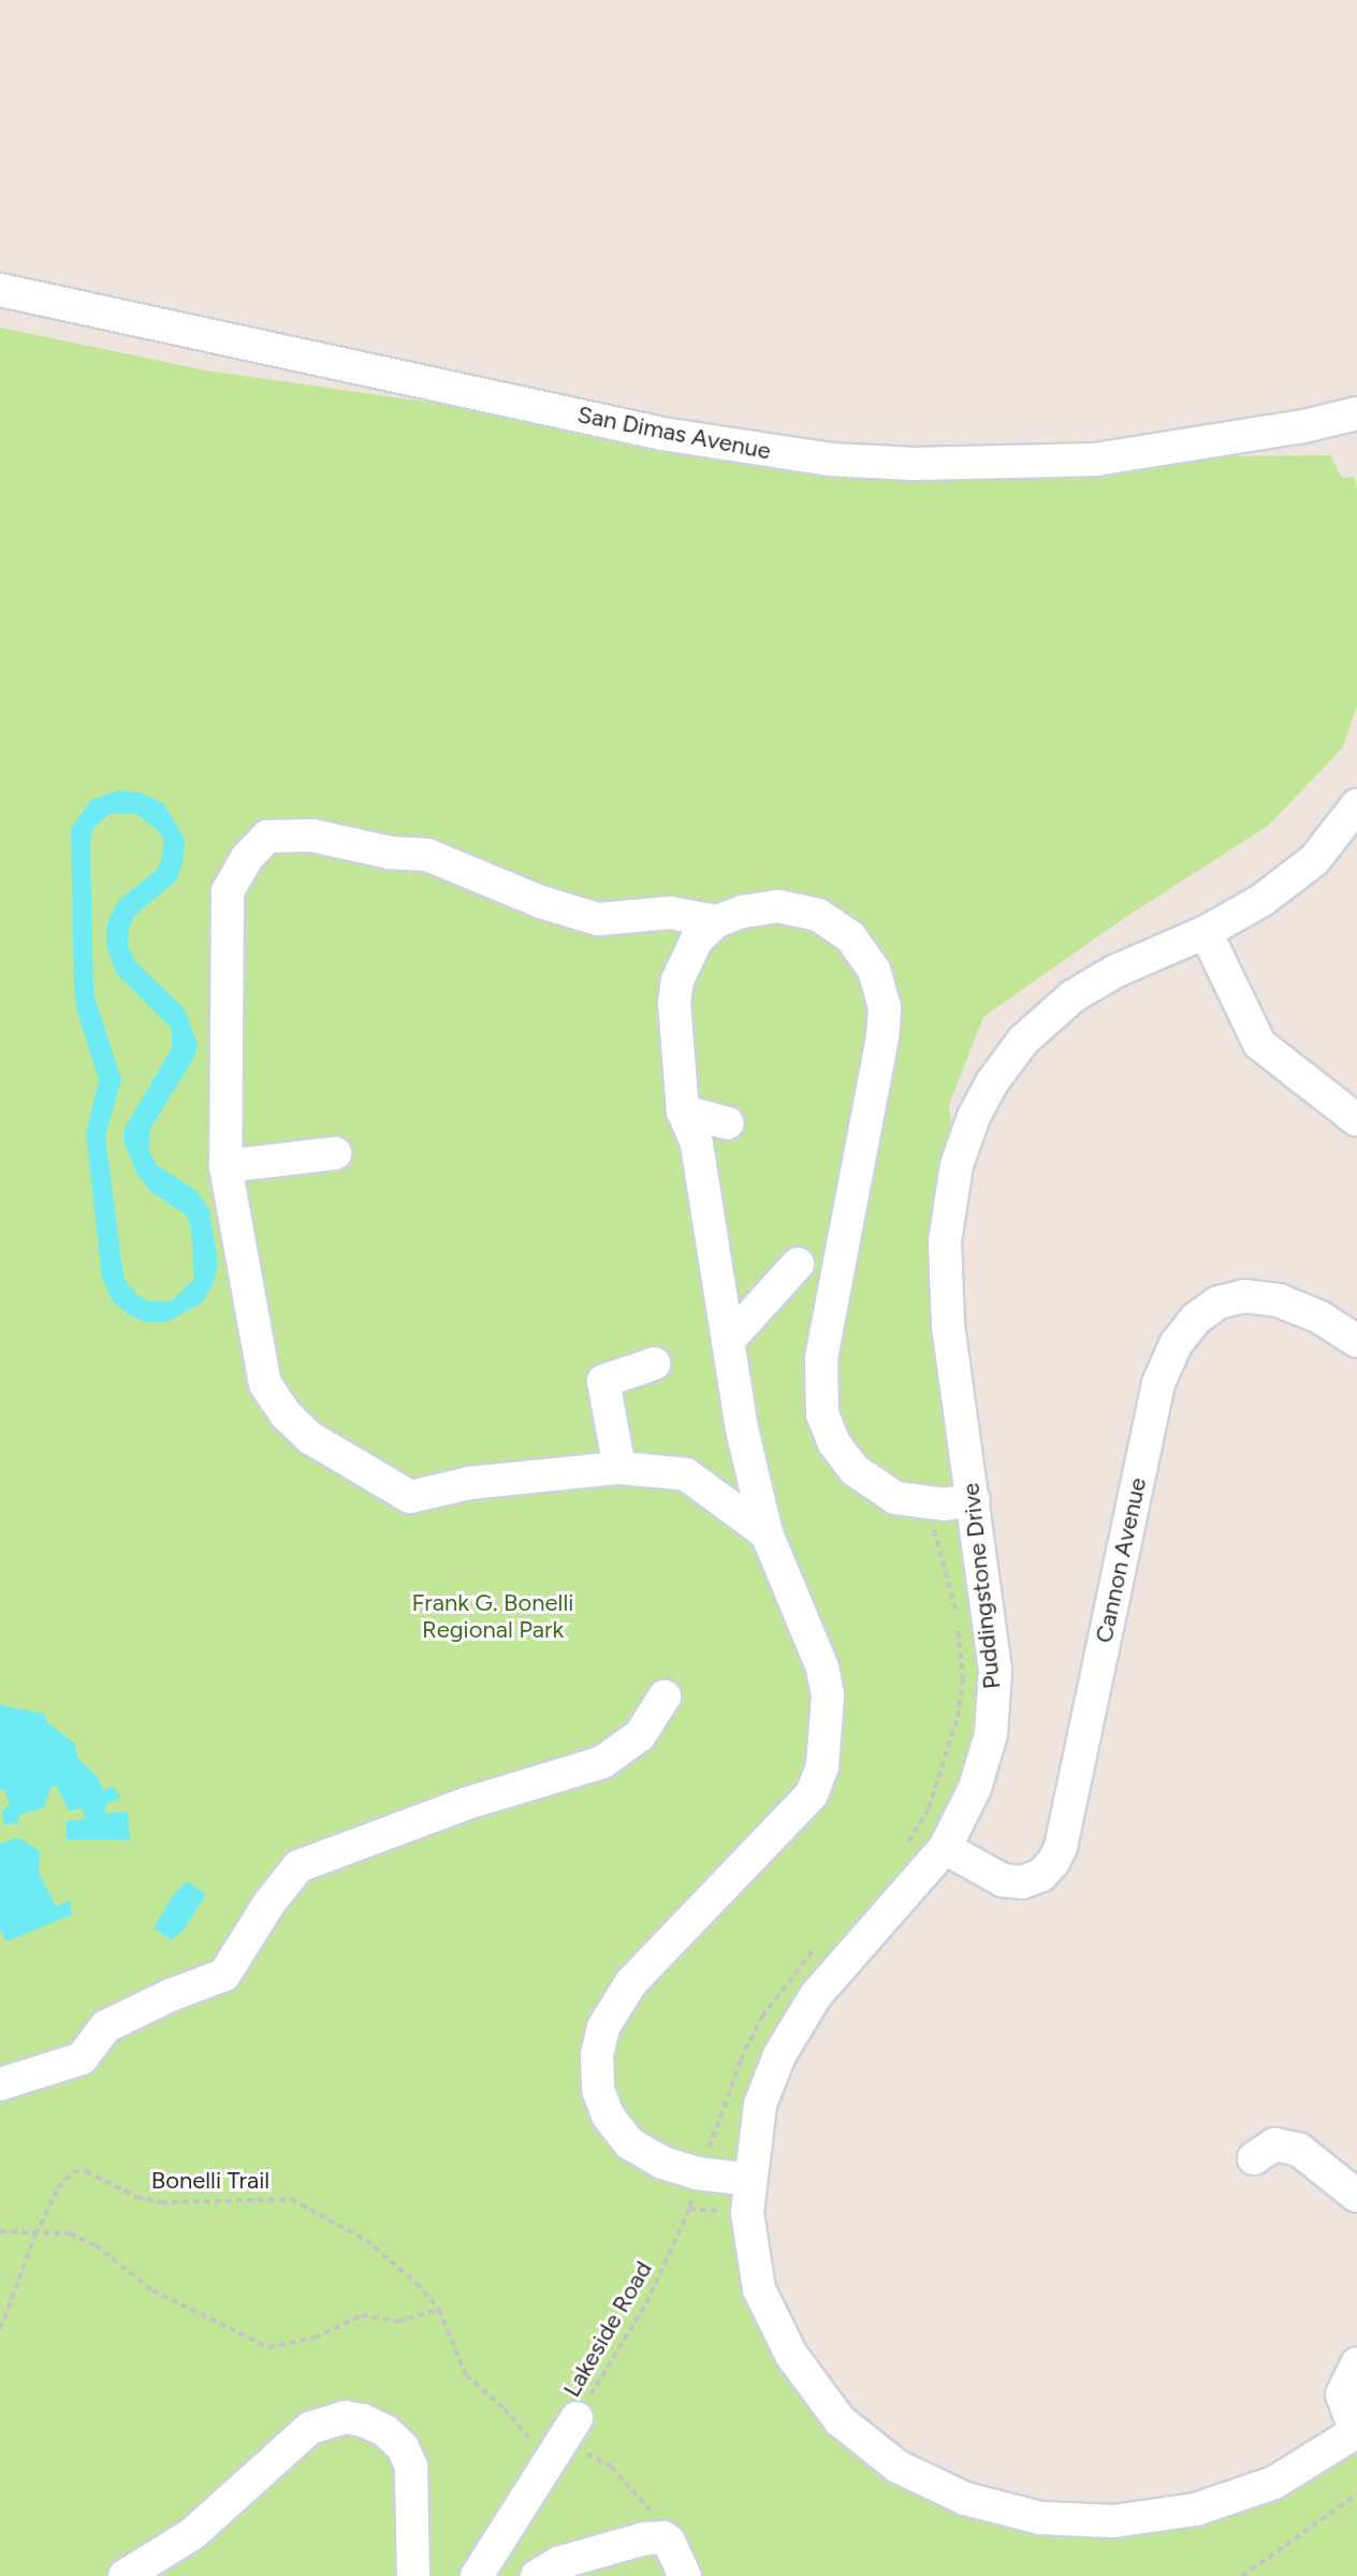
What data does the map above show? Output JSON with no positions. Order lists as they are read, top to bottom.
{
  "streets": {
    "street": ["San Dimas Avenue", "Cannon Avenue", "Puddingstone Drive"],
    "path": ["Bonelli Trail", "Lakeside Road"]
  },
  "crossings": [
    ["Cannon Avenue", "Puddingstone Drive"]
  ],
  "parks": ["Frank G. Bonelli Regional Park"]
}
